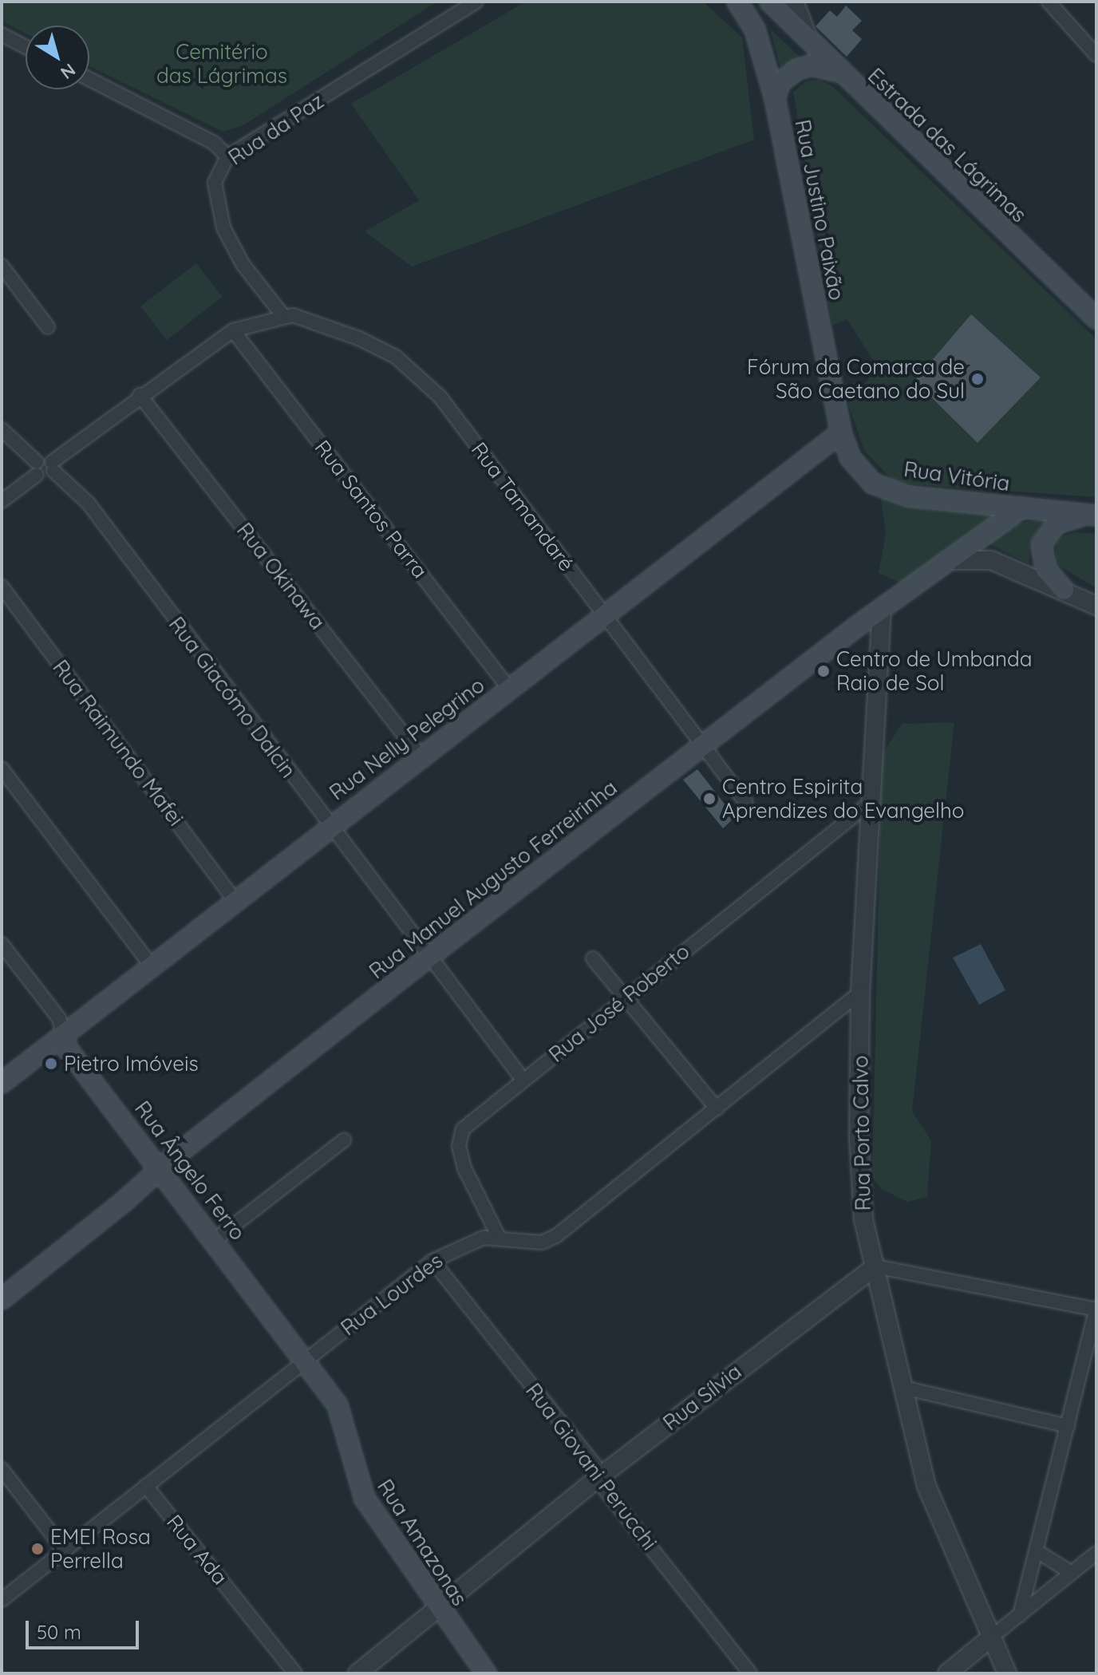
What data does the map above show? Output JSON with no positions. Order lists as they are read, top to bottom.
{
  "streets": {
    "main road": [
      "Estrada das Lágrimas",
      "Rua Justino Paixão",
      "Rua Vitória",
      "Rua Nelly Pelegrino",
      "Rua Manuel Augusto Ferreirinha",
      "Rua Ângelo Ferro",
      "Rua Amazonas"
    ],
    "street": [
      "Rua da Paz",
      "Rua Tamandaré",
      "Rua Santos Parra",
      "Rua Okinawa",
      "Rua Giacómo Dalcin",
      "Rua Raimundo Mafei",
      "Rua José Roberto",
      "Rua Porto Calvo",
      "Rua Lourdes",
      "Rua Sílvia",
      "Rua Giovani Perucchi",
      "Rua Ada"
    ]
  },
  "crossings": [
    ["Rua da Paz", "Rua Tamandaré"],
    ["Rua Justino Paixão", "Rua Vitória"],
    ["Rua Justino Paixão", "Rua Nelly Pelegrino"],
    ["Rua Vitória", "Rua Nelly Pelegrino"],
    ["Rua Vitória", "Rua Manuel Augusto Ferreirinha"],
    ["Rua Tamandaré", "Rua Santos Parra"],
    ["Rua Tamandaré", "Rua Okinawa"],
    ["Rua Tamandaré", "Rua Giacómo Dalcin"],
    ["Rua Tamandaré", "Rua Nelly Pelegrino"],
    ["Rua Tamandaré", "Rua Manuel Augusto Ferreirinha"],
    ["Rua Santos Parra", "Rua Nelly Pelegrino"],
    ["Rua Okinawa", "Rua Nelly Pelegrino"],
    ["Rua Giacómo Dalcin", "Rua Nelly Pelegrino"],
    ["Rua Giacómo Dalcin", "Rua Manuel Augusto Ferreirinha"],
    ["Rua Giacómo Dalcin", "Rua José Roberto"],
    ["Rua Nelly Pelegrino", "Rua Raimundo Mafei"],
    ["Rua Nelly Pelegrino", "Rua Ângelo Ferro"],
    ["Rua Manuel Augusto Ferreirinha", "Rua Porto Calvo"],
    ["Rua Manuel Augusto Ferreirinha", "Rua Ângelo Ferro"],
    ["Rua José Roberto", "Rua Porto Calvo"],
    ["Rua José Roberto", "Rua Lourdes"],
    ["Rua Porto Calvo", "Rua Lourdes"],
    ["Rua Porto Calvo", "Rua Sílvia"],
    ["Rua Ângelo Ferro", "Rua Lourdes"],
    ["Rua Ângelo Ferro", "Rua Amazonas"],
    ["Rua Lourdes", "Rua Giovani Perucchi"],
    ["Rua Lourdes", "Rua Amazonas"],
    ["Rua Lourdes", "Rua Ada"],
    ["Rua Sílvia", "Rua Giovani Perucchi"],
    ["Rua Sílvia", "Rua Amazonas"]
  ],
  "parks": ["Cemitério das Lágrimas"],
  "places": [
    "Fórum da Comarca de São Caetano do Sul",
    "Centro de Umbanda Raio de Sol",
    "Centro Espirita Aprendizes do Evangelho",
    "Pietro Imóveis",
    "EMEI Rosa Perrella"
  ],
  "scale_bar": "50 m",
  "north": "bottom right"
}
